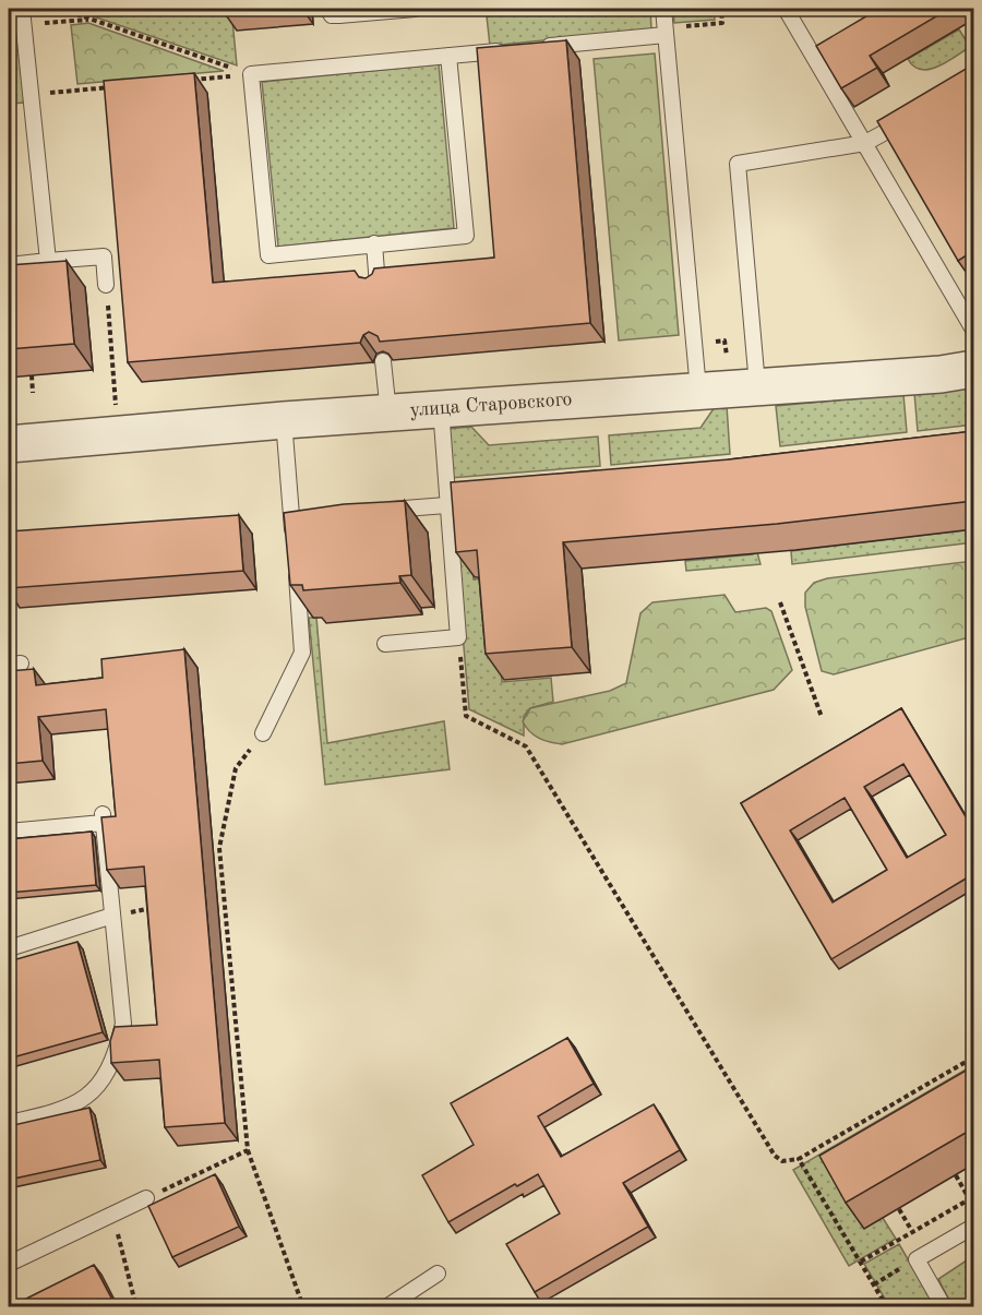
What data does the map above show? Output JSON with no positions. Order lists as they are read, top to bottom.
{
  "streets": {
    "street": ["улица Старовского"]
  }
}
